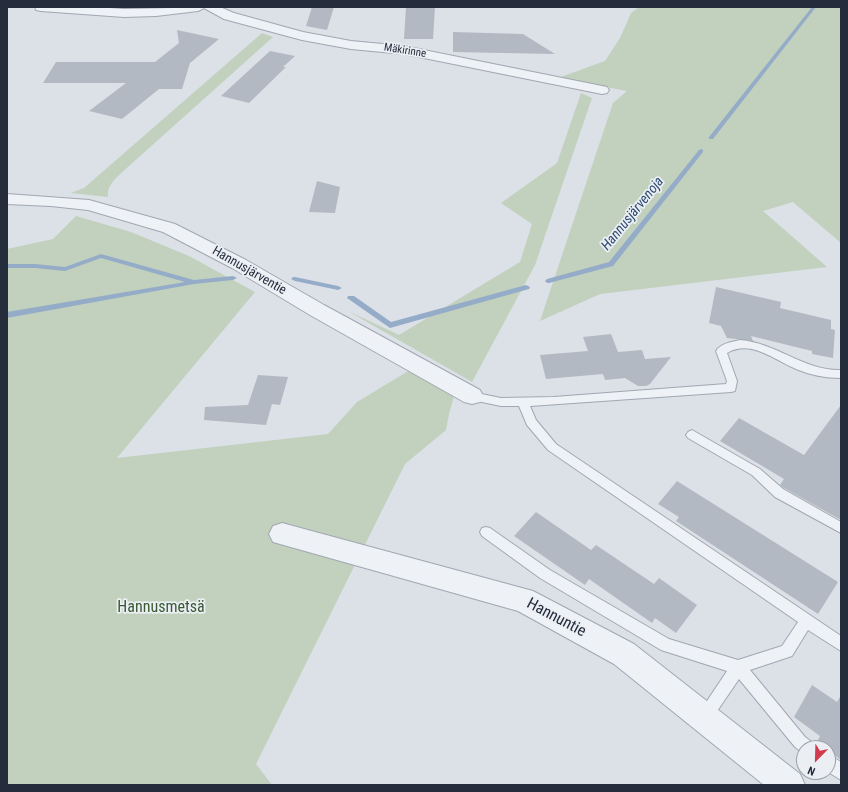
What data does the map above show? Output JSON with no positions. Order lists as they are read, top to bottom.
{
  "streets": {
    "street": ["Mäkirinne", "Hannusjärventie", "Hannuntie"]
  },
  "water": ["Hannusjärvenoja"],
  "parks": ["Hannusmetsä"],
  "north": "bottom left"
}
